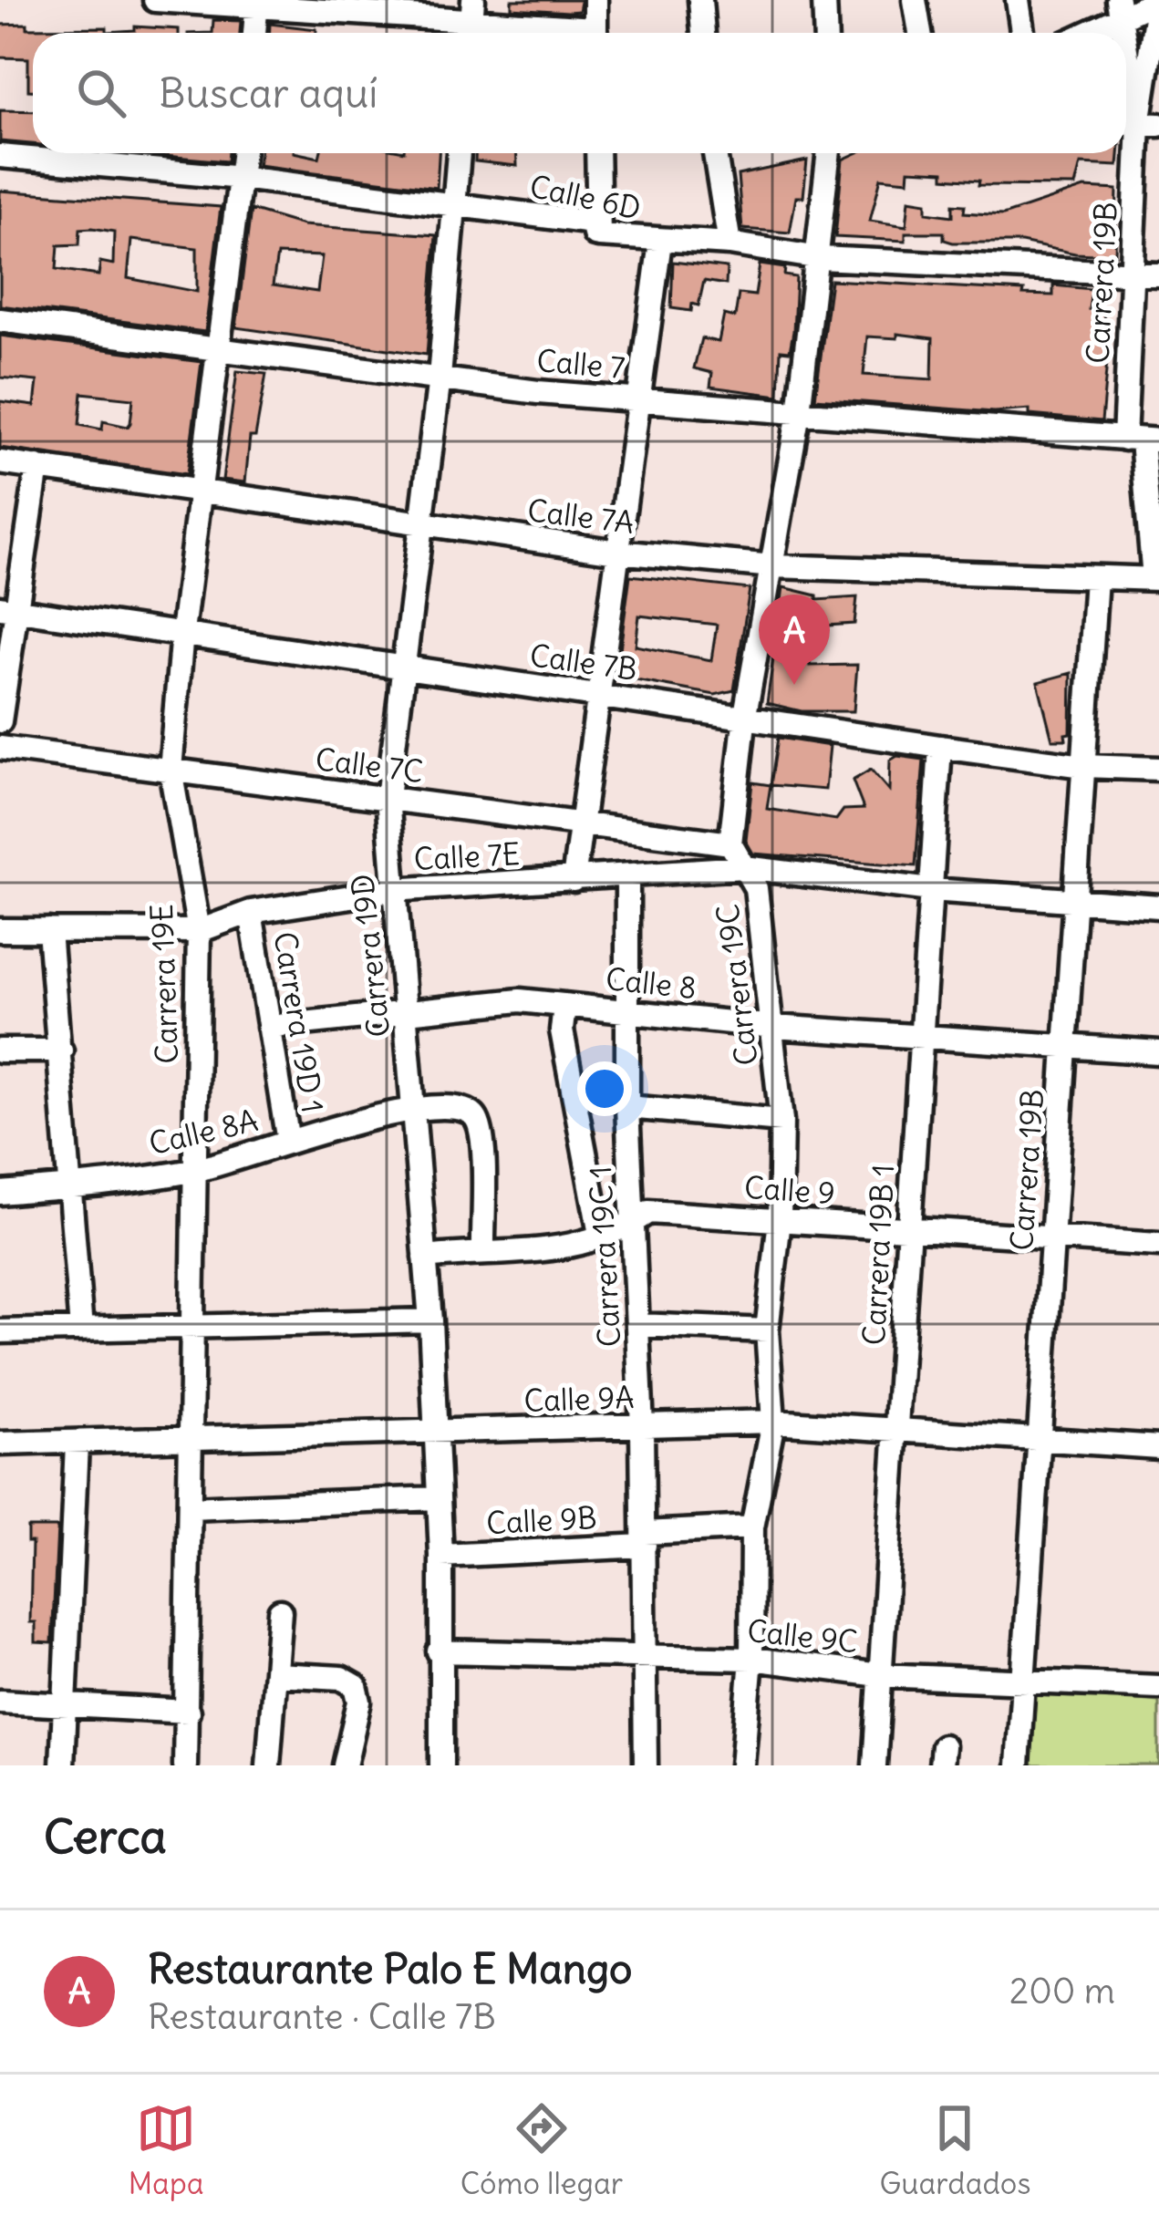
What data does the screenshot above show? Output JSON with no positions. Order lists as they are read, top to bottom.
{
  "streets": {
    "street": [
      "Calle 6D",
      "Carrera 19B",
      "Calle 7",
      "Calle 7A",
      "Calle 7B",
      "Calle 7C",
      "Calle 7E",
      "Carrera 19D",
      "Calle 8",
      "Carrera 19E",
      "Carrera 19C",
      "Carrera 19D 1",
      "Calle 8A",
      "Calle 9",
      "Carrera 19B 1",
      "Carrera 19C 1",
      "Calle 9A",
      "Calle 9B",
      "Calle 9C"
    ]
  },
  "crossings": [
    ["Calle 6D", "Carrera 19B"],
    ["Calle 6D", "Carrera 19D"],
    ["Calle 6D", "Carrera 19E"],
    ["Carrera 19B", "Calle 7"],
    ["Carrera 19B", "Calle 7A"],
    ["Carrera 19B", "Calle 7B"],
    ["Carrera 19B", "Calle 8"],
    ["Carrera 19B", "Calle 9"],
    ["Carrera 19B", "Calle 9A"],
    ["Carrera 19B", "Calle 9C"],
    ["Calle 7", "Carrera 19D"],
    ["Calle 7", "Carrera 19E"],
    ["Calle 7A", "Carrera 19D"],
    ["Calle 7A", "Carrera 19E"],
    ["Calle 7B", "Carrera 19D"],
    ["Calle 7B", "Carrera 19E"],
    ["Calle 7B", "Carrera 19B 1"],
    ["Calle 7C", "Carrera 19D"],
    ["Calle 7C", "Carrera 19E"],
    ["Calle 7C", "Carrera 19C"],
    ["Calle 7E", "Carrera 19D"],
    ["Calle 7E", "Carrera 19E"],
    ["Calle 7E", "Carrera 19C"],
    ["Calle 7E", "Carrera 19D 1"],
    ["Calle 7E", "Carrera 19C 1"],
    ["Carrera 19D", "Calle 8"],
    ["Carrera 19D", "Calle 8A"],
    ["Carrera 19D", "Calle 9"],
    ["Carrera 19D", "Calle 9A"],
    ["Carrera 19D", "Calle 9B"],
    ["Carrera 19D", "Calle 9C"],
    ["Calle 8", "Carrera 19C"],
    ["Calle 8", "Carrera 19D 1"],
    ["Calle 8", "Carrera 19B 1"],
    ["Calle 8", "Carrera 19C 1"],
    ["Carrera 19E", "Calle 8A"],
    ["Carrera 19E", "Calle 9A"],
    ["Carrera 19C", "Calle 9"],
    ["Carrera 19C", "Calle 9A"],
    ["Carrera 19C", "Calle 9B"],
    ["Carrera 19C", "Calle 9C"],
    ["Carrera 19D 1", "Calle 8A"],
    ["Calle 8A", "Calle 9"],
    ["Calle 9", "Carrera 19B 1"],
    ["Calle 9", "Carrera 19C 1"],
    ["Carrera 19B 1", "Calle 9A"],
    ["Carrera 19B 1", "Calle 9C"],
    ["Carrera 19C 1", "Calle 9A"],
    ["Carrera 19C 1", "Calle 9B"],
    ["Carrera 19C 1", "Calle 9C"]
  ],
  "page": {
    "search": "Buscar aquí",
    "pins": "A",
    "heading": "Cerca",
    "list": [
      {
        "mark": "A",
        "name": "Restaurante Palo E Mango",
        "note": "Restaurante · Calle 7B",
        "value": "200 m"
      }
    ],
    "nav": ["Mapa", "Cómo llegar", "Guardados"]
  }
}
